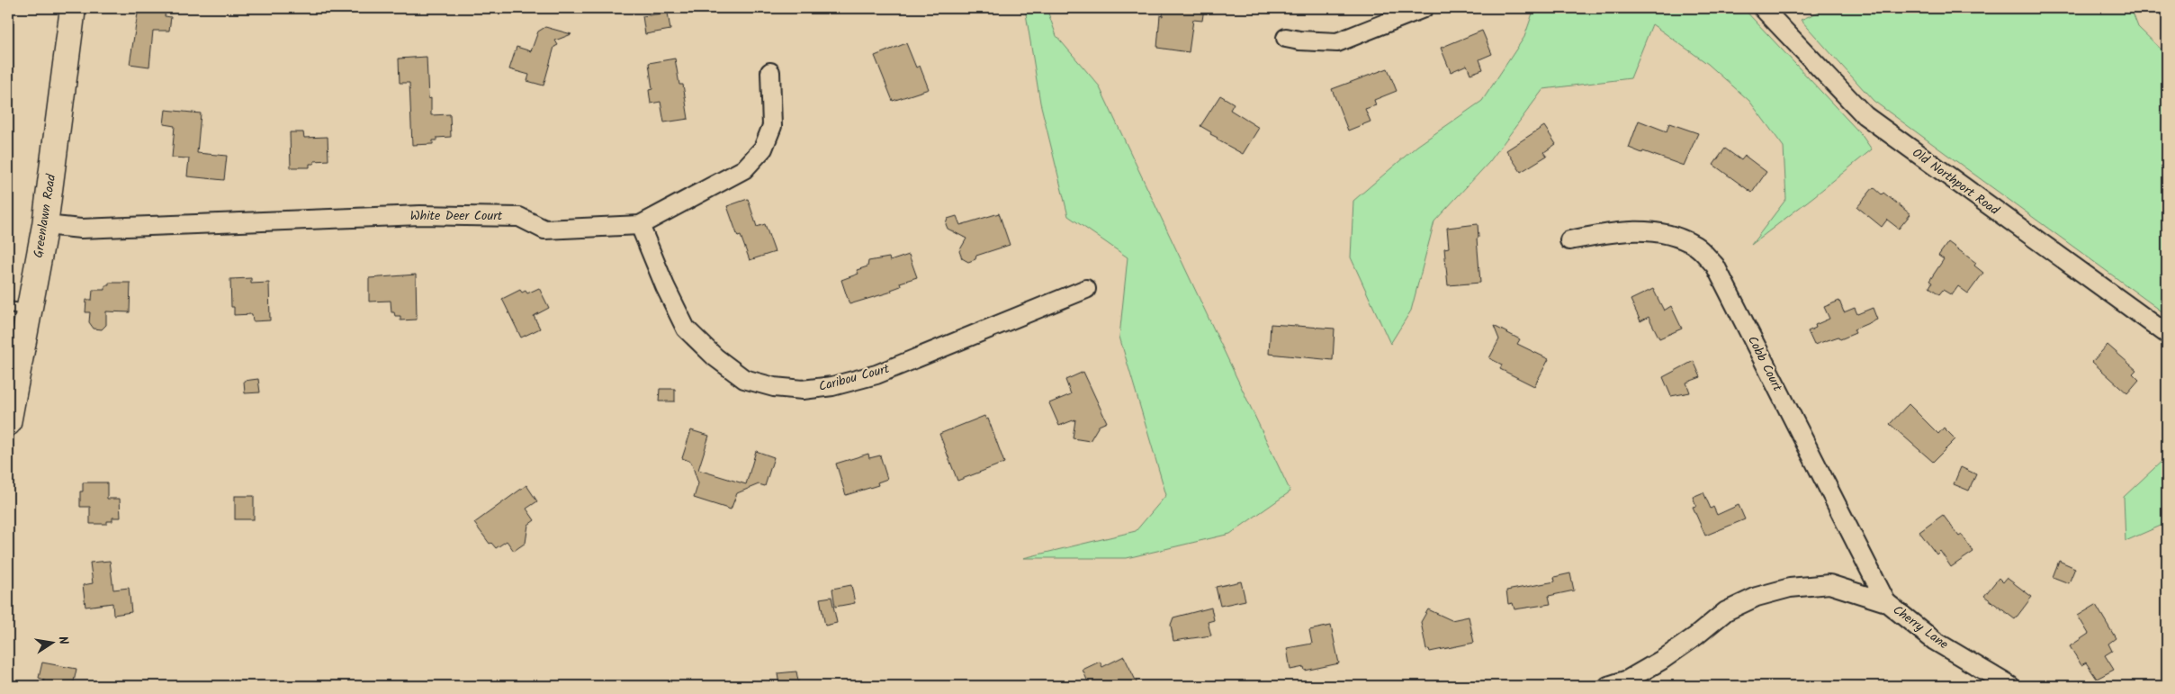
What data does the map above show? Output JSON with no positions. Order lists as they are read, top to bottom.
{
  "streets": {
    "main road": ["Greenlawn Road"],
    "street": [
      "Old Northport Road",
      "White Deer Court",
      "Cobb Court",
      "Caribou Court",
      "Cherry Lane"
    ]
  },
  "crossings": [
    ["Greenlawn Road", "White Deer Court"],
    ["White Deer Court", "Caribou Court"],
    ["Cobb Court", "Cherry Lane"]
  ],
  "north": "right"
}
